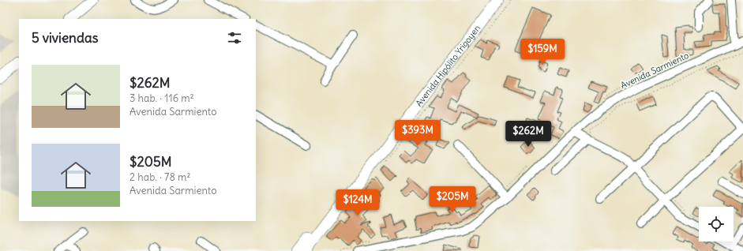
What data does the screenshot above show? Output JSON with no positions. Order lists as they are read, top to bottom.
{
  "streets": {
    "main road": ["Avenida Hipólito Yrigoyen"],
    "street": ["Avenida Sarmiento"]
  },
  "page": {
    "heading": "5 viviendas",
    "price": [
      "$159M",
      "$393M",
      "$262M",
      "$205M",
      "$124M"
    ],
    "list": [
      {
        "name": "$262M",
        "note": "3 hab. · 116 m² · Avenida Sarmiento"
      },
      {
        "name": "$205M",
        "note": "2 hab. · 78 m² · Avenida Sarmiento"
      }
    ]
  }
}
